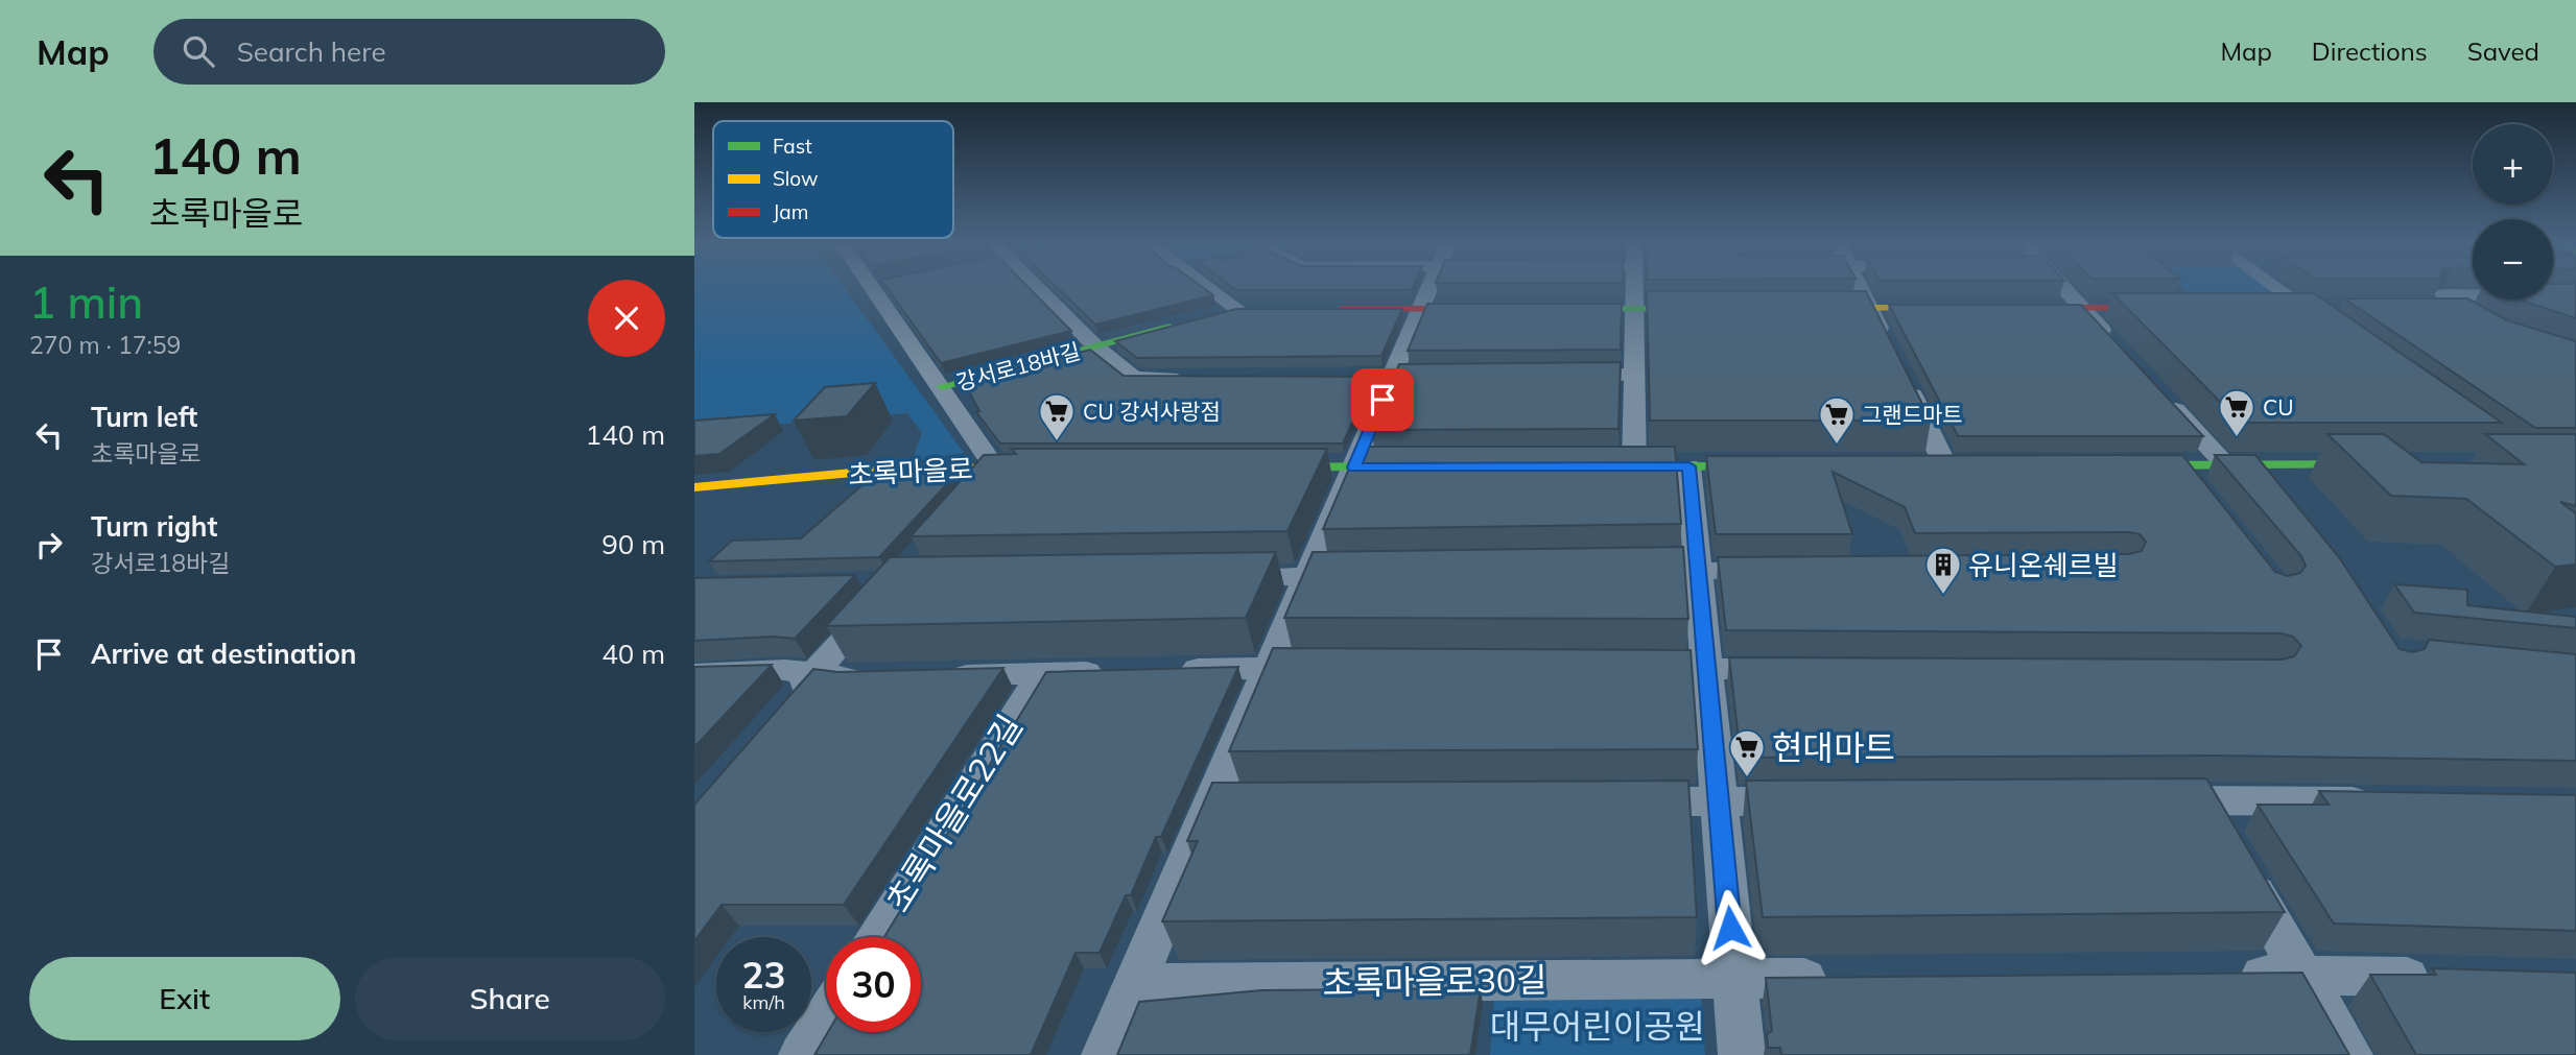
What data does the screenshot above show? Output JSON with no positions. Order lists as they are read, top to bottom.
{
  "streets": {
    "street": [
      "강서로18바길",
      "초록마을로",
      "초록마을로22길",
      "초록마을로30길"
    ]
  },
  "parks": ["대무어린이공원"],
  "places": {
    "supermarket": [
      "CU",
      "CU 강서사랑점",
      "그랜드마트",
      "현대마트"
    ],
    "building": ["유니온쉐르빌"]
  },
  "legend": ["Fast", "Slow", "Jam"],
  "page": {
    "header": "Map",
    "search": "Search here",
    "nav": ["Map", "Directions", "Saved"],
    "turn": ["140 m", "초록마을로"],
    "map_buttons": ["+", "−"],
    "heading": ["1 min", "270 m · 17:59"],
    "list": [
      {
        "name": "Turn left",
        "note": "초록마을로",
        "value": "140 m"
      },
      {
        "name": "Turn right",
        "note": "강서로18바길",
        "value": "90 m"
      },
      {
        "name": "Arrive at destination",
        "value": "40 m"
      }
    ],
    "speed": "23 km/h",
    "limit": "30",
    "buttons": ["Exit", "Share"]
  }
}
